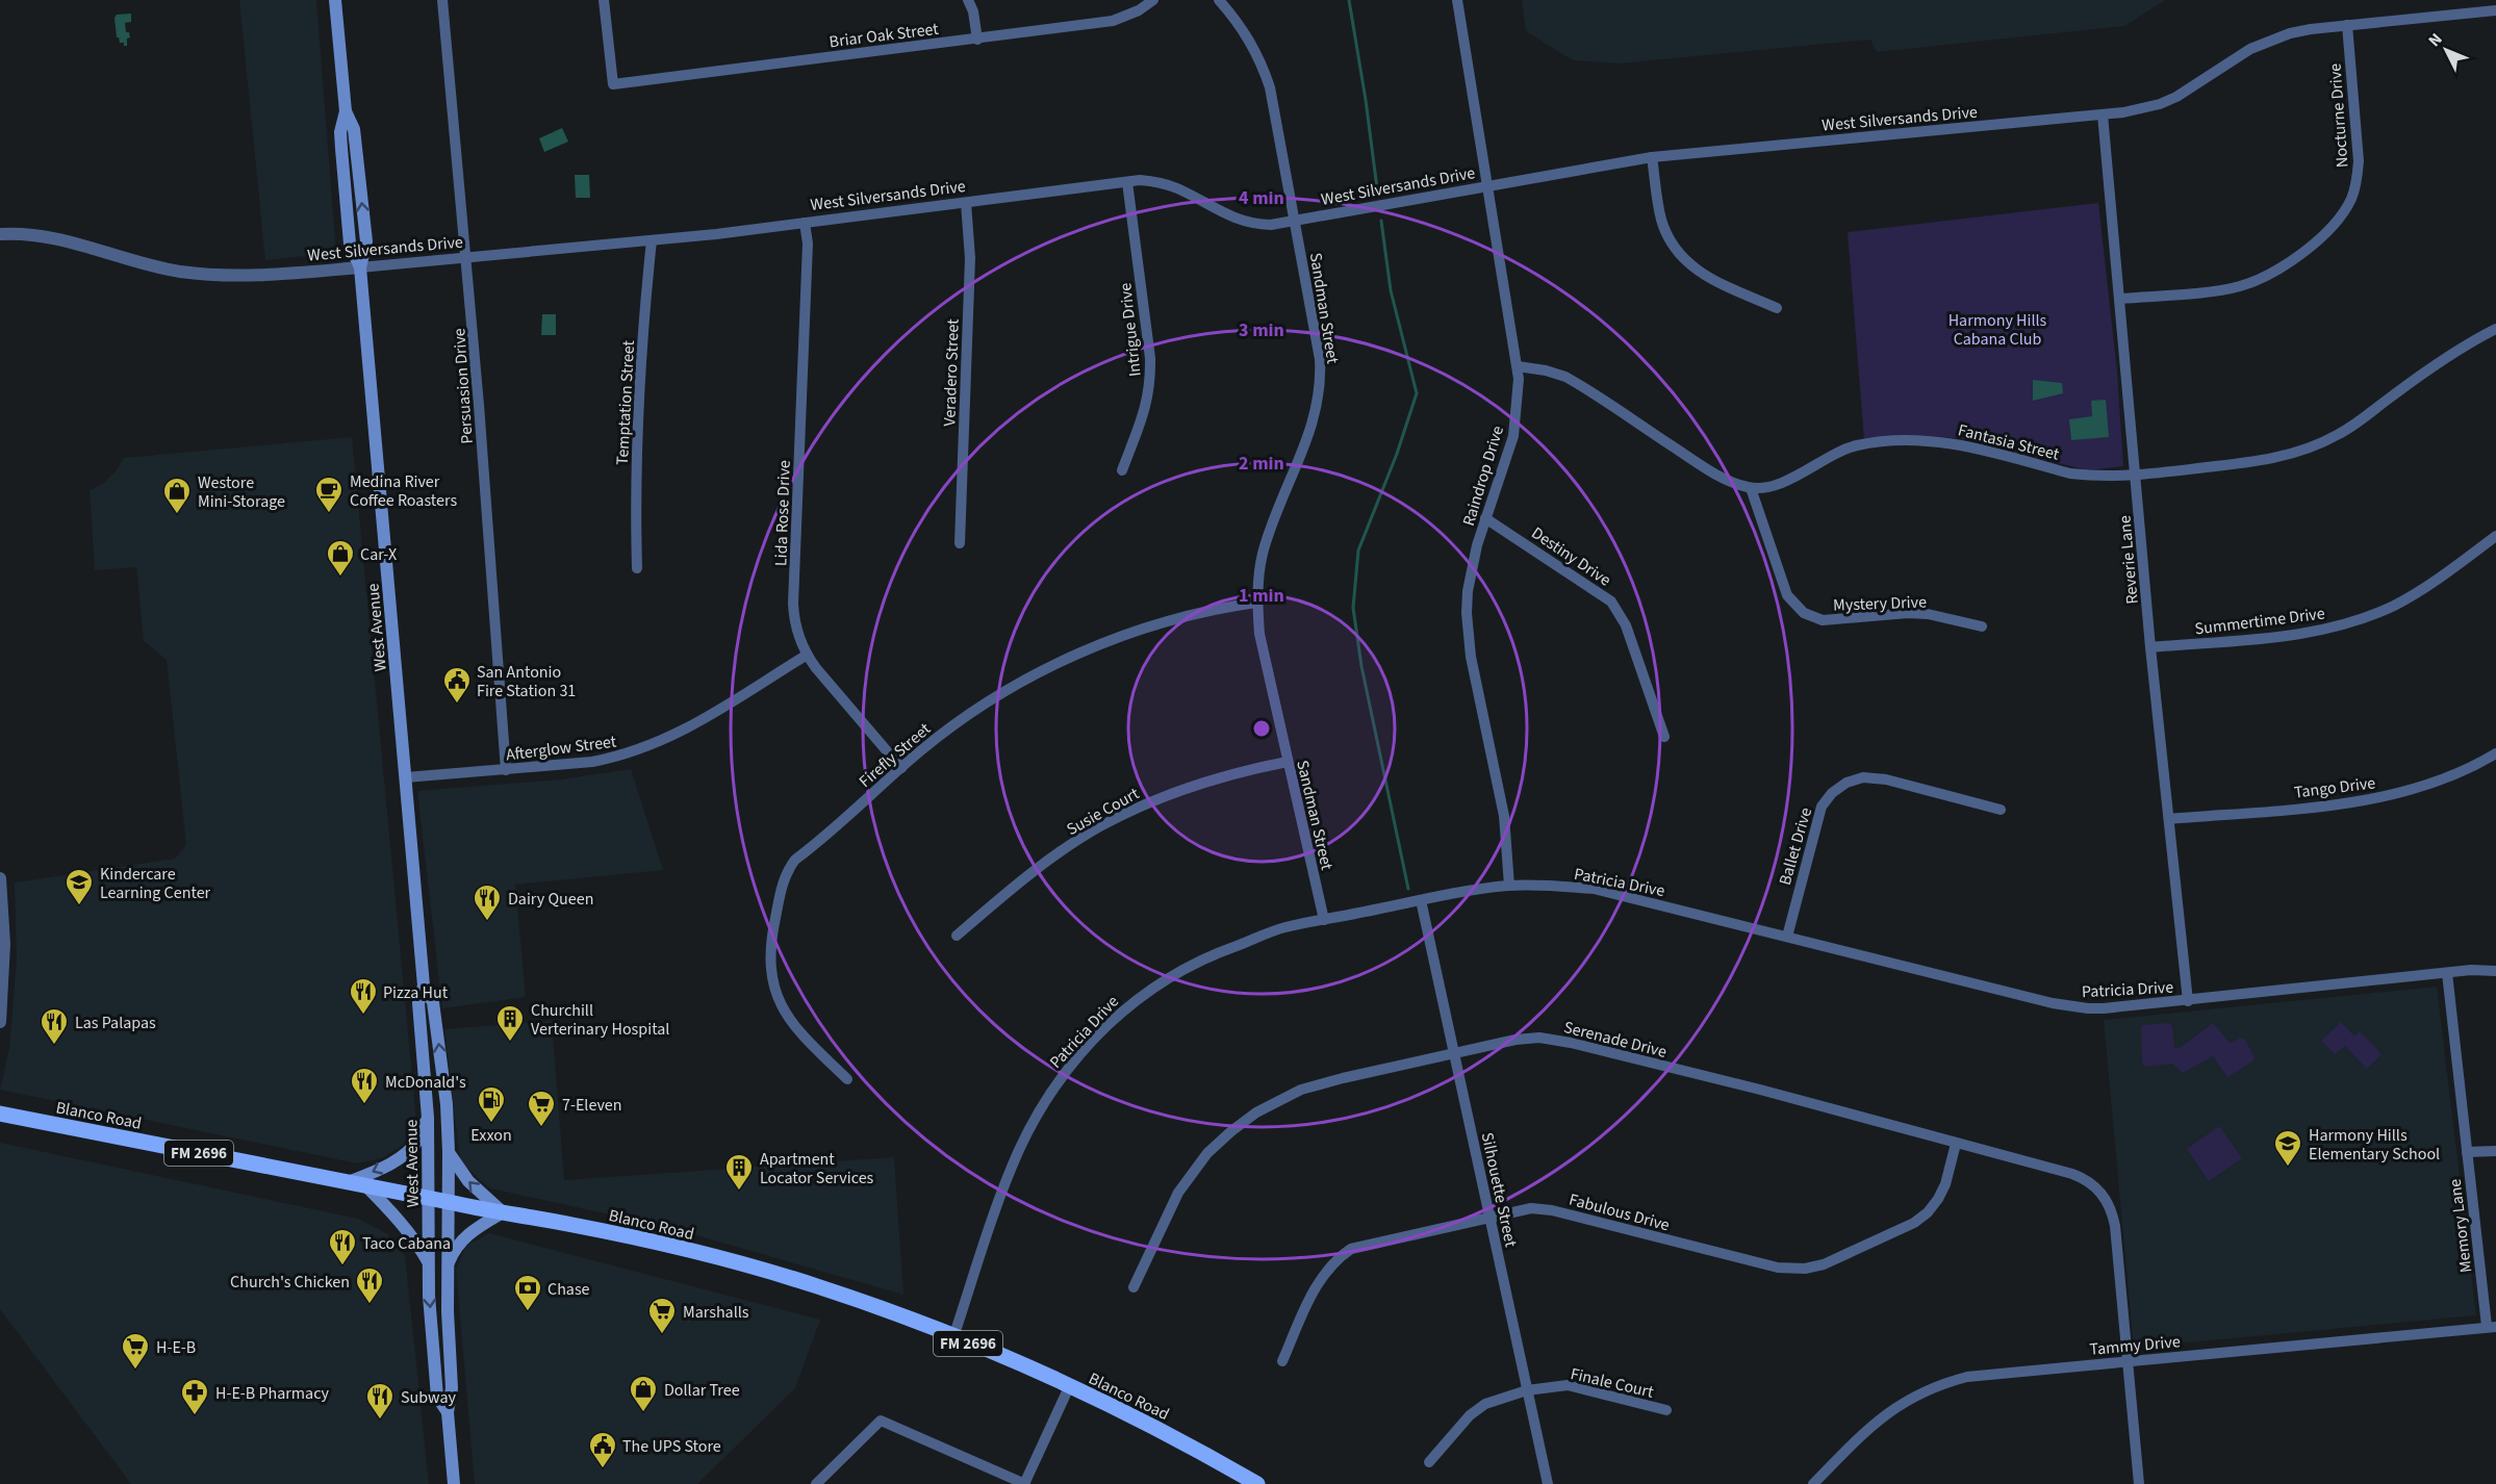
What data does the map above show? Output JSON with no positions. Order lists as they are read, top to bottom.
{
  "streets": {
    "main road": ["West Avenue", "Blanco Road", "FM 2696"],
    "street": [
      "Briar Oak Street",
      "Nocturne Drive",
      "West Silversands Drive",
      "Sandman Street",
      "Intrigue Drive",
      "Veradero Street",
      "Persuasion Drive",
      "Temptation Street",
      "Fantasia Street",
      "Raindrop Drive",
      "Lida Rose Drive",
      "Destiny Drive",
      "Reverie Lane",
      "Mystery Drive",
      "Summertime Drive",
      "Afterglow Street",
      "Firefly Street",
      "Tango Drive",
      "Susie Court",
      "Ballet Drive",
      "Patricia Drive",
      "Serenade Drive",
      "Silhouette Street",
      "Fabulous Drive",
      "Memory Lane",
      "Tammy Drive",
      "Finale Court"
    ]
  },
  "crossings": [
    ["Nocturne Drive", "West Silversands Drive"],
    ["Nocturne Drive", "Reverie Lane"],
    ["West Silversands Drive", "Sandman Street"],
    ["West Silversands Drive", "Intrigue Drive"],
    ["West Silversands Drive", "Veradero Street"],
    ["West Silversands Drive", "Persuasion Drive"],
    ["West Silversands Drive", "Temptation Street"],
    ["West Silversands Drive", "Raindrop Drive"],
    ["West Silversands Drive", "Lida Rose Drive"],
    ["West Silversands Drive", "Reverie Lane"],
    ["West Silversands Drive", "West Avenue"],
    ["Sandman Street", "Firefly Street"],
    ["Sandman Street", "Susie Court"],
    ["Sandman Street", "Patricia Drive"],
    ["Persuasion Drive", "Afterglow Street"],
    ["Fantasia Street", "Reverie Lane"],
    ["Fantasia Street", "Mystery Drive"],
    ["Raindrop Drive", "Destiny Drive"],
    ["Raindrop Drive", "Patricia Drive"],
    ["Lida Rose Drive", "Afterglow Street"],
    ["Lida Rose Drive", "Firefly Street"],
    ["Reverie Lane", "Summertime Drive"],
    ["Reverie Lane", "Tango Drive"],
    ["Reverie Lane", "Patricia Drive"],
    ["West Avenue", "Afterglow Street"],
    ["West Avenue", "Blanco Road"],
    ["Ballet Drive", "Patricia Drive"],
    ["Patricia Drive", "Blanco Road"],
    ["Patricia Drive", "Silhouette Street"],
    ["Patricia Drive", "Memory Lane"],
    ["Serenade Drive", "Silhouette Street"],
    ["Serenade Drive", "Fabulous Drive"],
    ["Serenade Drive", "Tammy Drive"],
    ["Silhouette Street", "Fabulous Drive"],
    ["Silhouette Street", "Finale Court"],
    ["Memory Lane", "Tammy Drive"]
  ],
  "parks": ["Harmony Hills Cabana Club"],
  "places": {
    "cafe": ["Medina River Coffee Roasters"],
    "shop": ["Westore Mini-Storage", "Car-X", "Dollar Tree"],
    "public building": ["San Antonio Fire Station 31", "The UPS Store"],
    "school or university": ["Kindercare Learning Center", "Harmony Hills Elementary School"],
    "restaurant": [
      "Dairy Queen",
      "Pizza Hut",
      "Las Palapas",
      "McDonald's",
      "Taco Cabana",
      "Church's Chicken",
      "Subway"
    ],
    "building": ["Churchill Verterinary Hospital", "Apartment Locator Services"],
    "fuel station": ["Exxon"],
    "supermarket": ["7-Eleven", "Marshalls", "H-E-B"],
    "bank": ["Chase"],
    "pharmacy": ["H-E-B Pharmacy"]
  },
  "north": "top left",
  "rings": [
    "4 min",
    "3 min",
    "2 min",
    "1 min"
  ]
}
